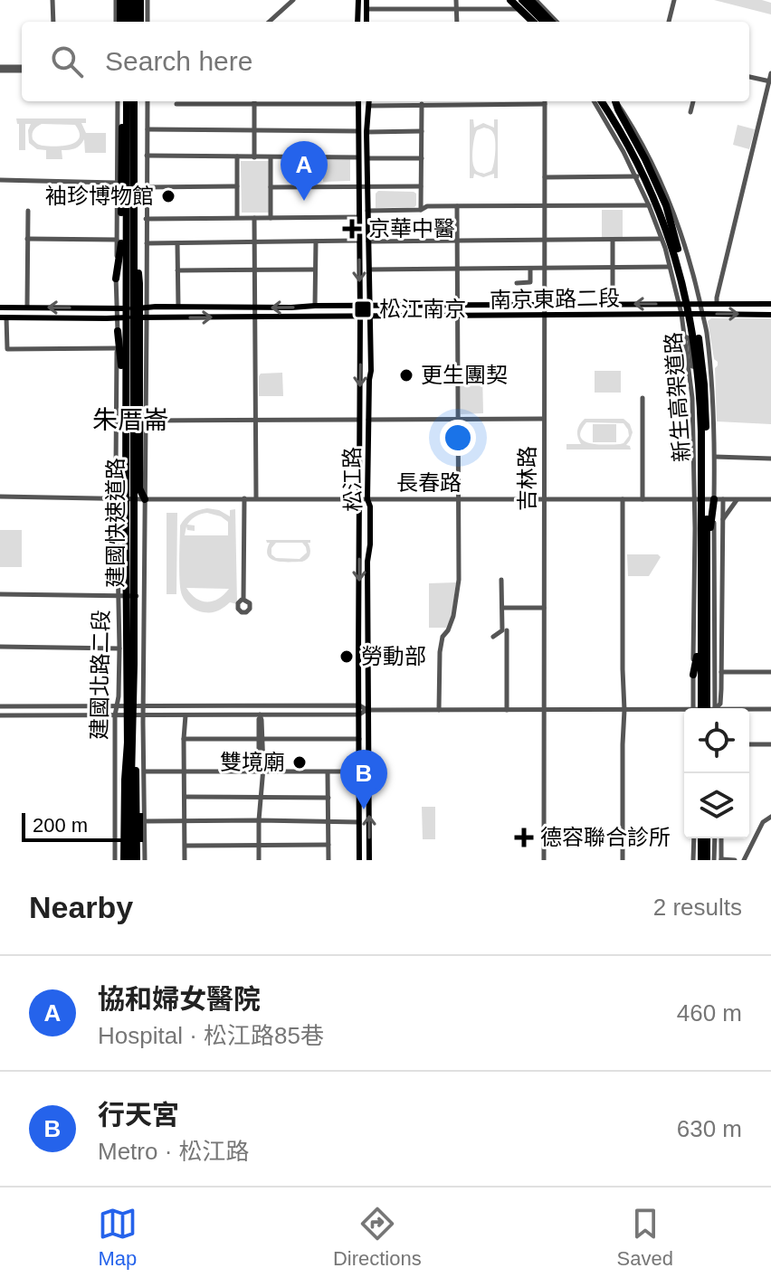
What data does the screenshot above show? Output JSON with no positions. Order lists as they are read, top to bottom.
{
  "streets": {
    "highway": ["新生高架道路", "建國快速道路"],
    "main road": ["南京東路二段", "松江路"],
    "street": ["吉林路", "長春路", "建國北路二段"]
  },
  "crossings": [
    ["南京東路二段", "吉林路"],
    ["南京東路二段", "松江路"],
    ["南京東路二段", "建國北路二段"],
    ["吉林路", "長春路"],
    ["松江路", "長春路"],
    ["長春路", "建國北路二段"]
  ],
  "districts": ["朱厝崙"],
  "places": {
    "other": [
      "袖珍博物館",
      "更生團契",
      "勞動部",
      "雙境廟"
    ],
    "health": ["京華中醫", "德容聯合診所"],
    "transit": ["松江南京"]
  },
  "scale_bar": "200 m",
  "page": {
    "search": "Search here",
    "pins": ["A", "B"],
    "scale": "200 m",
    "heading": ["Nearby", "2 results"],
    "list": [
      {
        "mark": "A",
        "name": "協和婦女醫院",
        "note": "Hospital · 松江路85巷",
        "value": "460 m"
      },
      {
        "mark": "B",
        "name": "行天宮",
        "note": "Metro · 松江路",
        "value": "630 m"
      }
    ],
    "nav": ["Map", "Directions", "Saved"]
  }
}
